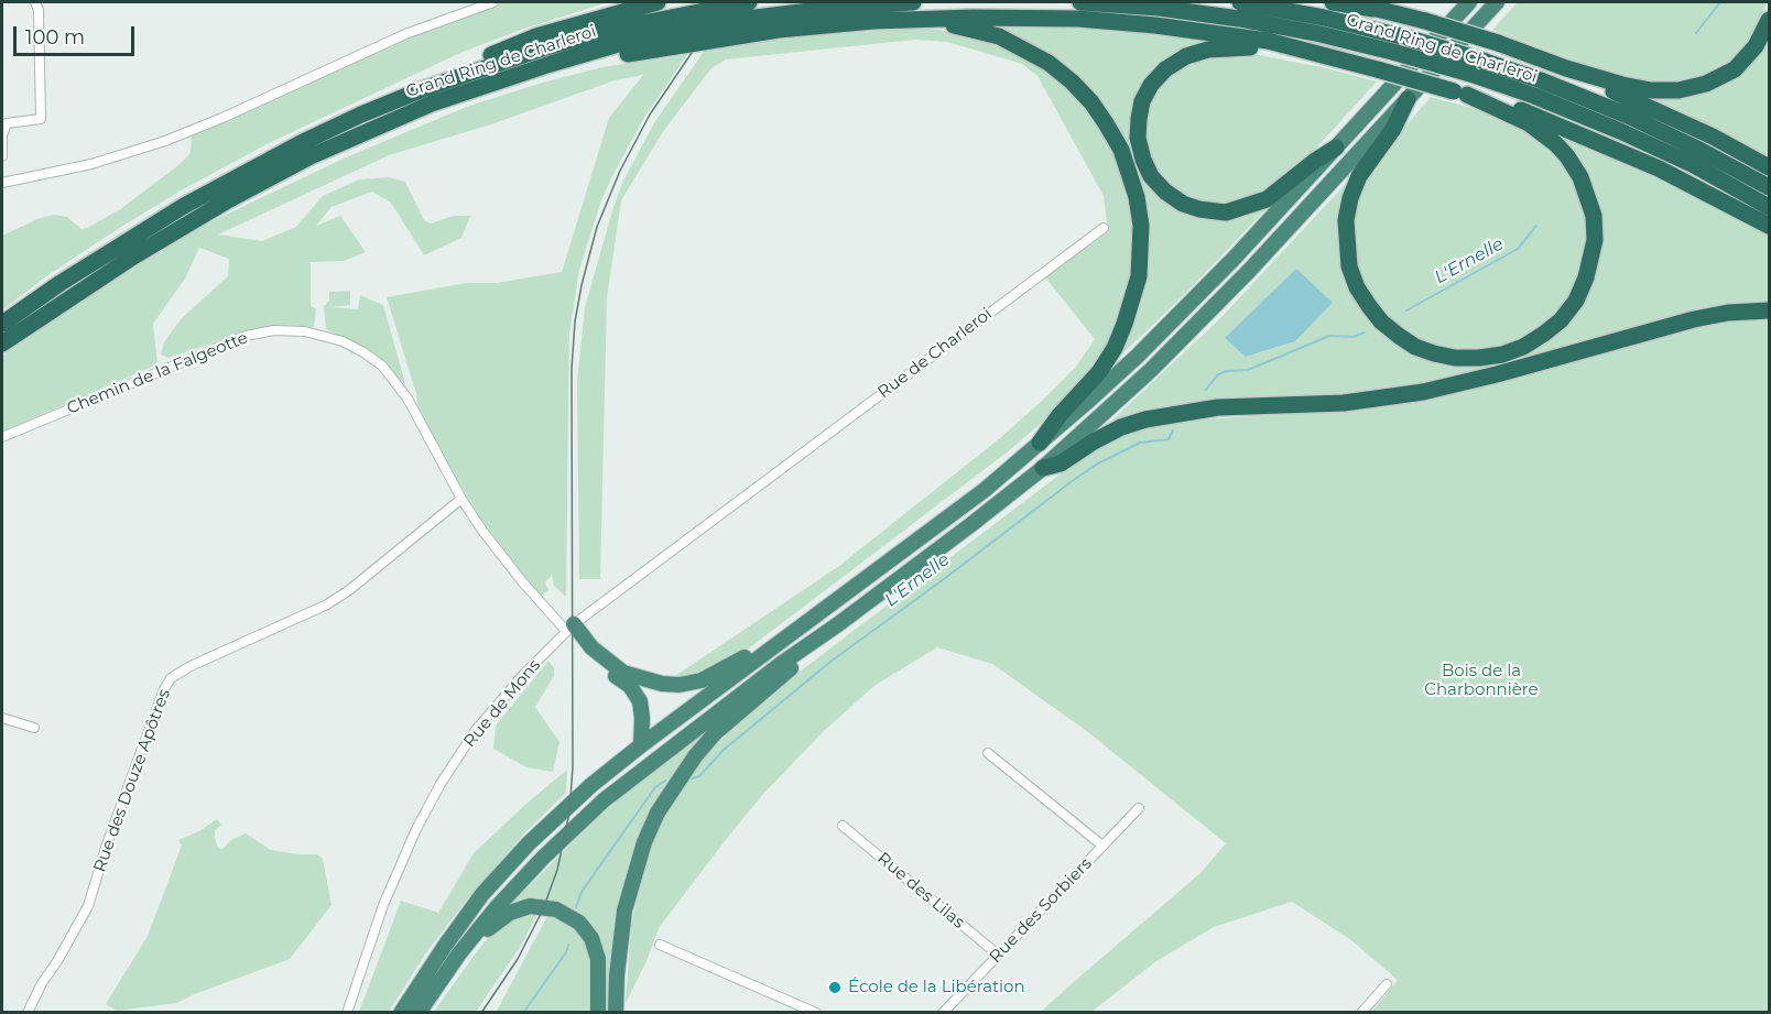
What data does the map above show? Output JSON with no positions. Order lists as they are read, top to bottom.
{
  "streets": {
    "highway": ["Grand Ring de Charleroi"],
    "street": [
      "Rue de Charleroi",
      "Chemin de la Falgeotte",
      "Rue de Mons",
      "Rue des Douze Apôtres",
      "Rue des Lilas",
      "Rue des Sorbiers"
    ]
  },
  "crossings": [
    ["Rue de Charleroi", "Rue de Mons"],
    ["Chemin de la Falgeotte", "Rue de Mons"],
    ["Chemin de la Falgeotte", "Rue des Douze Apôtres"],
    ["Rue des Lilas", "Rue des Sorbiers"]
  ],
  "water": ["L'Ernelle"],
  "parks": ["Bois de la Charbonnière"],
  "places": ["École de la Libération"],
  "scale_bar": "100 m"
}
